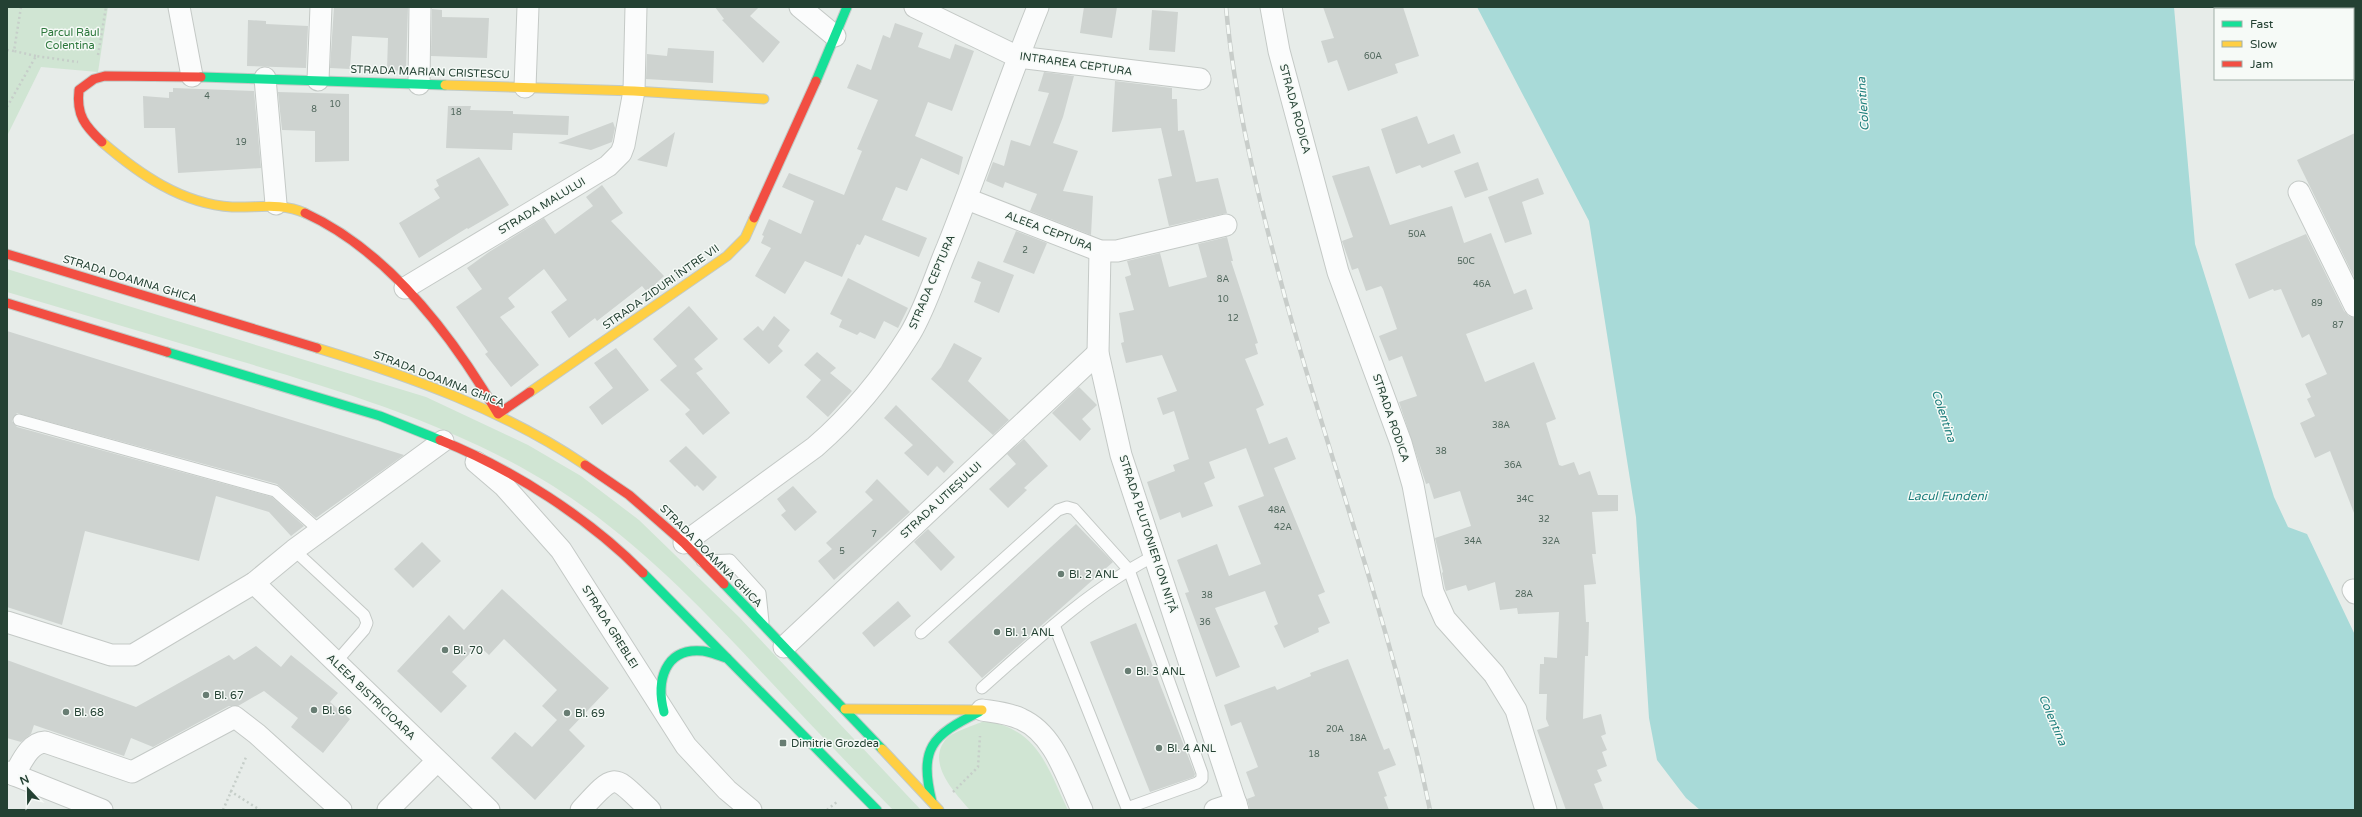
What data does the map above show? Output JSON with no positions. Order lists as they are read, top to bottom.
{
  "streets": {
    "main road": ["STRADA MARIAN CRISTESCU", "STRADA DOAMNA GHICA", "STRADA ZIDURI ÎNTRE VII"],
    "street": [
      "INTRAREA CEPTURA",
      "STRADA RODICA",
      "STRADA MALULUI",
      "ALEEA CEPTURA",
      "STRADA CEPTURA",
      "STRADA UTIEȘULUI",
      "STRADA PLUTONIER ION NIȚĂ",
      "STRADA GREBLEI",
      "ALEEA BISTRICIOARA"
    ]
  },
  "crossings": [
    ["INTRAREA CEPTURA", "STRADA CEPTURA"],
    ["STRADA MARIAN CRISTESCU", "STRADA MALULUI"],
    ["ALEEA CEPTURA", "STRADA CEPTURA"],
    ["ALEEA CEPTURA", "STRADA PLUTONIER ION NIȚĂ"],
    ["STRADA DOAMNA GHICA", "STRADA CEPTURA"],
    ["STRADA DOAMNA GHICA", "STRADA ZIDURI ÎNTRE VII"],
    ["STRADA DOAMNA GHICA", "STRADA UTIEȘULUI"],
    ["STRADA UTIEȘULUI", "STRADA PLUTONIER ION NIȚĂ"]
  ],
  "water": ["Colentina", "Lacul Fundeni"],
  "parks": ["Parcul Râul Colentina"],
  "places": {
    "other": [
      "Bl. 2 ANL",
      "Bl. 1 ANL",
      "Bl. 70",
      "Bl. 3 ANL",
      "Bl. 67",
      "Bl. 66",
      "Bl. 68",
      "Bl. 69",
      "Bl. 4 ANL"
    ],
    "transit": ["Dimitrie Grozdea"]
  },
  "house_numbers": [
    "60A",
    "4",
    "10",
    "8",
    "18",
    "19",
    "50A",
    "2",
    "50C",
    "8A",
    "46A",
    "10",
    "89",
    "12",
    "87",
    "38A",
    "38",
    "36A",
    "34C",
    "48A",
    "32",
    "42A",
    "7",
    "34A",
    "32A",
    "5",
    "28A",
    "38",
    "36",
    "20A",
    "18A",
    "18"
  ],
  "legend": ["Fast", "Slow", "Jam"],
  "north": "top"
}
